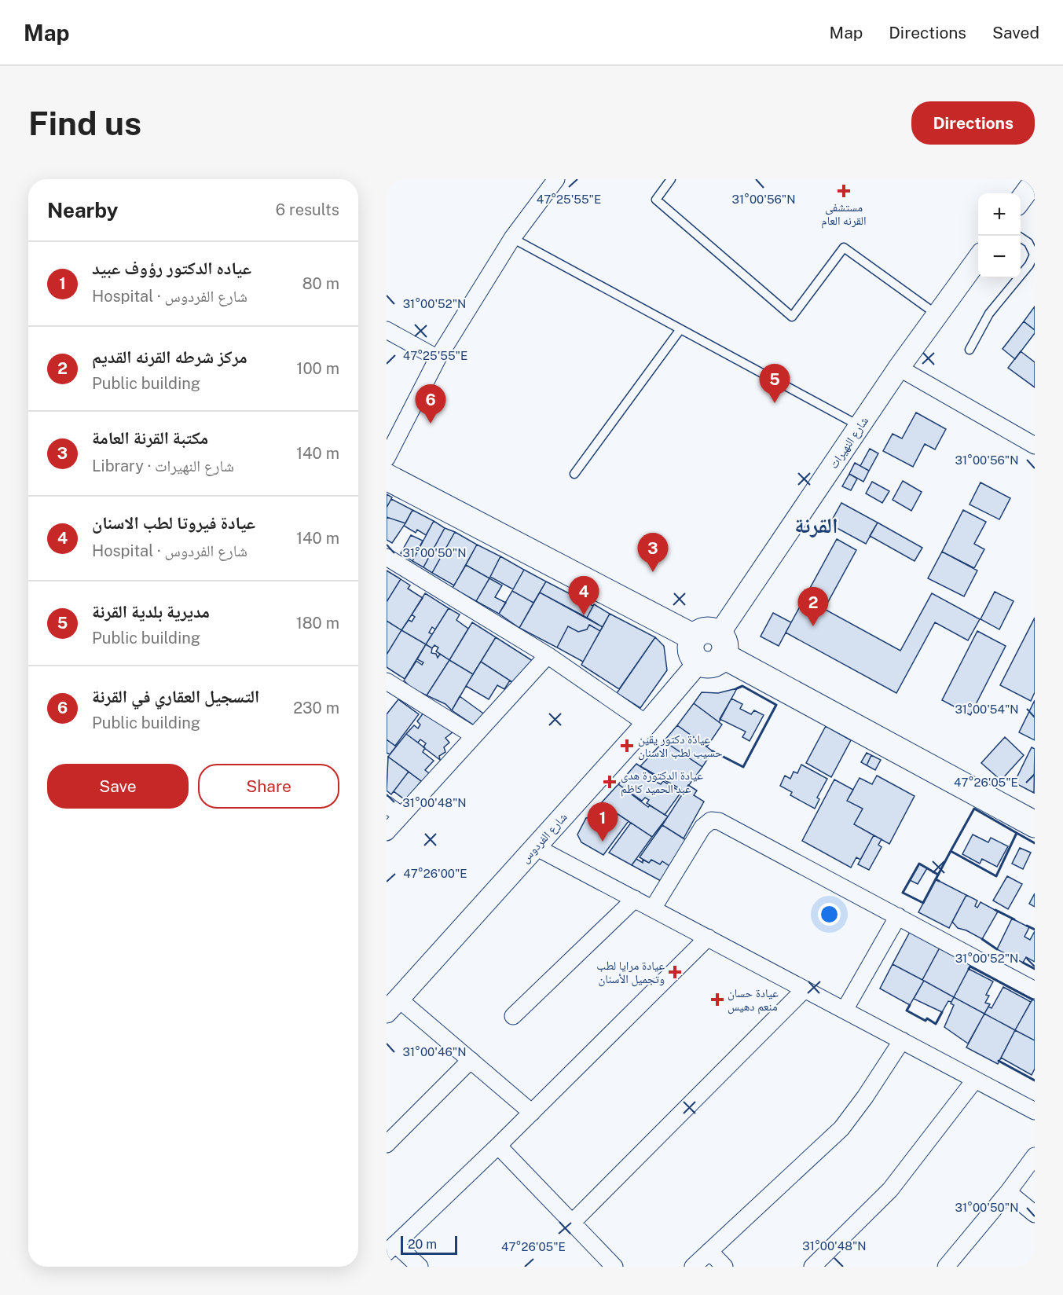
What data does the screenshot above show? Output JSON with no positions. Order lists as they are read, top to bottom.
{
  "streets": {
    "street": ["شارع النهيرات", "شارع الفردوس"]
  },
  "crossings": [
    ["شارع النهيرات", "شارع الفردوس"]
  ],
  "districts": ["القرنة"],
  "places": {
    "health": [
      "مستشفى القرنه العام",
      "عيادة دكتور يقين حسيب لطب الاسنان",
      "عيادة الدكتورة هدى عبد الحميد كاظم",
      "عيادة مرايا لطب وتجميل الأسنان",
      "عيادة حسان منعم دهيس"
    ]
  },
  "scale_bar": "20 m",
  "page": {
    "header": "Map",
    "nav": ["Map", "Directions", "Saved"],
    "buttons": [
      "Directions",
      ["Save", "Share"]
    ],
    "title": "Find us",
    "heading": ["Nearby", "6 results"],
    "map_buttons": ["+", "−"],
    "list": [
      {
        "mark": "1",
        "name": "عياده الدكتور رؤوف عبيد",
        "note": "Hospital · شارع الفردوس",
        "value": "80 m"
      },
      {
        "mark": "2",
        "name": "مركز شرطه القرنه القديم",
        "note": "Public building",
        "value": "100 m"
      },
      {
        "mark": "3",
        "name": "مكتبة القرنة العامة",
        "note": "Library · شارع النهيرات",
        "value": "140 m"
      },
      {
        "mark": "4",
        "name": "عيادة فيروتا لطب الاسنان",
        "note": "Hospital · شارع الفردوس",
        "value": "140 m"
      },
      {
        "mark": "5",
        "name": "مديرية بلدية القرنة",
        "note": "Public building",
        "value": "180 m"
      },
      {
        "mark": "6",
        "name": "التسجيل العقاري في القرنة",
        "note": "Public building",
        "value": "230 m"
      }
    ],
    "pins": [
      "5",
      "6",
      "3",
      "4",
      "2",
      "1"
    ],
    "scale": "20 m"
  },
  "coordinates": [
    "47°25'55\"E",
    "31°00'56\"N",
    "31°00'52\"N",
    "31°00'50\"N",
    "31°00'54\"N",
    "47°26'05\"E",
    "31°00'48\"N",
    "47°26'00\"E",
    "31°00'46\"N"
  ]
}
